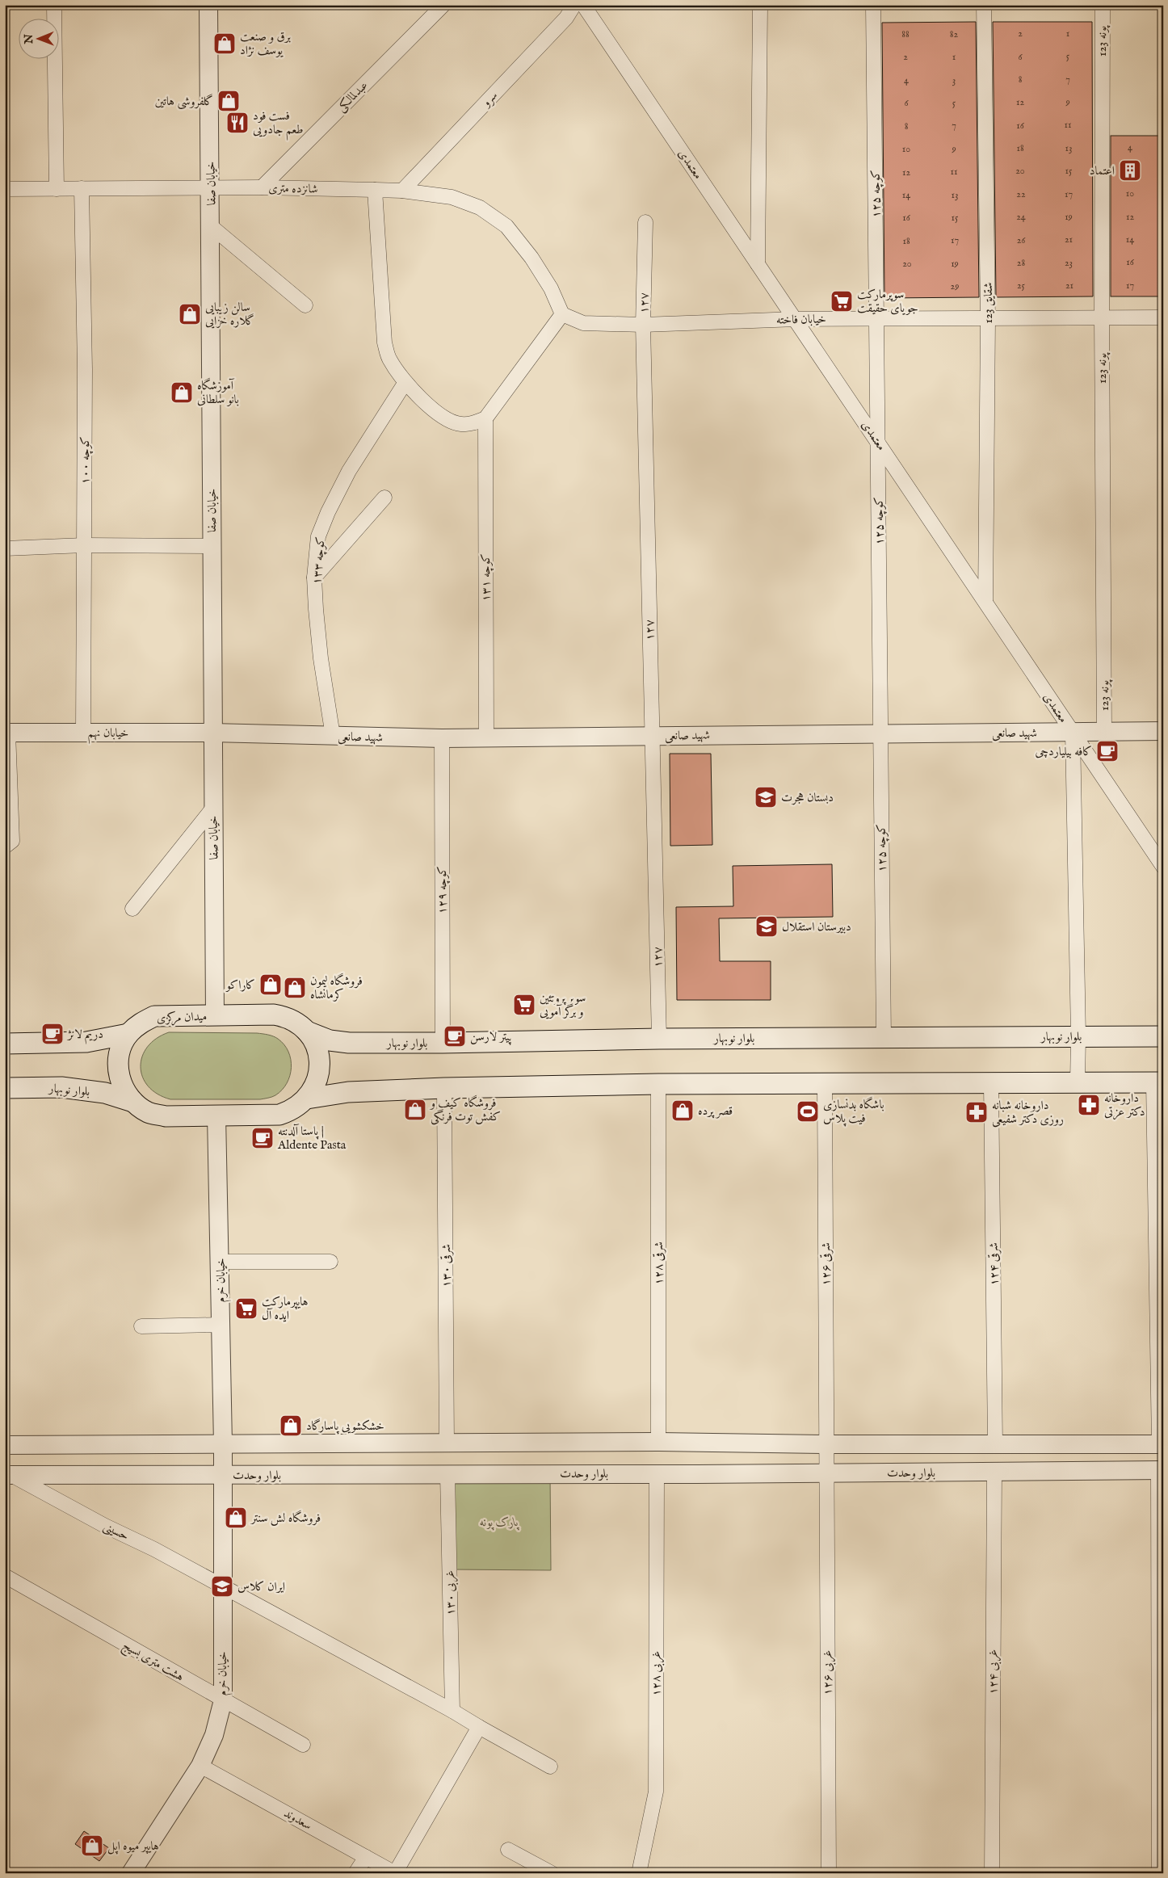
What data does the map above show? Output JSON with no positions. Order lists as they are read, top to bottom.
{
  "streets": {
    "main road": ["میدان مرکزی", "بلوار نوبهار"],
    "street": [
      "123 پونه",
      "عبدلمالکی",
      "سرو",
      "معتمدی",
      "خیابان صفا",
      "شانزده متری",
      "کوچه ۱۲۵",
      "۱۲۷",
      "123 شقایق",
      "خیابان فاخته",
      "کوچه ۱۰۰",
      "کوچه ۱۳۳",
      "کوچه ۱۳۱",
      "خیابان نهم",
      "شهید صانعی",
      "کوچه ۱۲۹",
      "۱۲۸ شرقی",
      "۱۲۶ شرقی",
      "۱۲۴ شرقی",
      "۱۳۰ شرقی",
      "خیابان خرم",
      "بلوار وحدت",
      "حسینی",
      "۱۳۰ غربی",
      "هشت متری بسیج",
      "۱۲۴ غربی",
      "۱۲۶ غربی",
      "۱۲۸ غربی",
      "سعدوند"
    ]
  },
  "crossings": [
    ["123 پونه", "خیابان فاخته"],
    ["123 پونه", "شهید صانعی"],
    ["عبدلمالکی", "شانزده متری"],
    ["سرو", "شانزده متری"],
    ["معتمدی", "کوچه ۱۲۵"],
    ["معتمدی", "123 شقایق"],
    ["معتمدی", "خیابان فاخته"],
    ["معتمدی", "شهید صانعی"],
    ["خیابان صفا", "شانزده متری"],
    ["خیابان صفا", "خیابان نهم"],
    ["خیابان صفا", "شهید صانعی"],
    ["خیابان صفا", "میدان مرکزی"],
    ["شانزده متری", "خیابان فاخته"],
    ["شانزده متری", "کوچه ۱۰۰"],
    ["کوچه ۱۲۵", "خیابان فاخته"],
    ["کوچه ۱۲۵", "شهید صانعی"],
    ["کوچه ۱۲۵", "بلوار نوبهار"],
    ["۱۲۷", "خیابان فاخته"],
    ["۱۲۷", "شهید صانعی"],
    ["۱۲۷", "بلوار نوبهار"],
    ["123 شقایق", "خیابان فاخته"],
    ["کوچه ۱۰۰", "خیابان نهم"],
    ["کوچه ۱۳۳", "شهید صانعی"],
    ["کوچه ۱۳۱", "شهید صانعی"],
    ["خیابان نهم", "شهید صانعی"],
    ["شهید صانعی", "کوچه ۱۲۹"],
    ["کوچه ۱۲۹", "بلوار نوبهار"],
    ["میدان مرکزی", "بلوار نوبهار"],
    ["میدان مرکزی", "خیابان خرم"],
    ["۱۲۶ شرقی", "بلوار وحدت"],
    ["۱۲۶ شرقی", "۱۲۶ غربی"],
    ["خیابان خرم", "بلوار وحدت"],
    ["خیابان خرم", "حسینی"],
    ["خیابان خرم", "هشت متری بسیج"],
    ["خیابان خرم", "سعدوند"],
    ["بلوار وحدت", "حسینی"],
    ["بلوار وحدت", "۱۳۰ غربی"],
    ["بلوار وحدت", "۱۲۴ غربی"],
    ["بلوار وحدت", "۱۲۶ غربی"],
    ["بلوار وحدت", "۱۲۸ غربی"],
    ["حسینی", "۱۳۰ غربی"]
  ],
  "parks": ["پارک پونه"],
  "places": {
    "shop": [
      "برق و صنعت یوسف نژاد",
      "گلفروشی هاتین",
      "سالن زیبایی گلاره خزایی",
      "آموزشگاه بانو سلطانی",
      "کاراکو",
      "فروشگاه لیمون کرمانشاه",
      "فروشگاه کیف و کفش توت فرنگی",
      "قصر پرده",
      "خشکشویی پاسارگاد",
      "فروشگاه لش سنتر",
      "هایپر میوه اپل"
    ],
    "restaurant": ["فست فود طعم جادویی"],
    "building": ["اعتماد"],
    "supermarket": ["سوپرمارکت جویای حقیقت", "سوپر پروتئین و برگر آمویی", "هایپرمارکت ایده آل"],
    "cafe": [
      "کافه بیلیاردچی",
      "دریم لانژ",
      "پیتر لارسن",
      "پاستا آلدنته | Aldente Pasta"
    ],
    "school or university": ["دبستان هجرت", "دبیرستان استقلال", "ایران کلاس"],
    "pharmacy": ["داروخانه دکتر عزتی", "داروخانه شبانه روزی دکتر شفیعی"],
    "sports": ["باشگاه بدنسازی فیت پلاس"]
  },
  "house_numbers": [
    "2",
    "1",
    "88",
    "82",
    "5",
    "2",
    "1",
    "6",
    "8",
    "7",
    "4",
    "3",
    "12",
    "9",
    "6",
    "5",
    "11",
    "7",
    "16",
    "8",
    "4",
    "18",
    "13",
    "10",
    "9",
    "20",
    "15",
    "11",
    "12",
    "10",
    "22",
    "17",
    "14",
    "13",
    "24",
    "19",
    "12",
    "16",
    "15",
    "21",
    "14",
    "17",
    "26",
    "18",
    "16",
    "28",
    "23",
    "20",
    "19",
    "25",
    "21",
    "17",
    "29"
  ],
  "north": "left"
}
